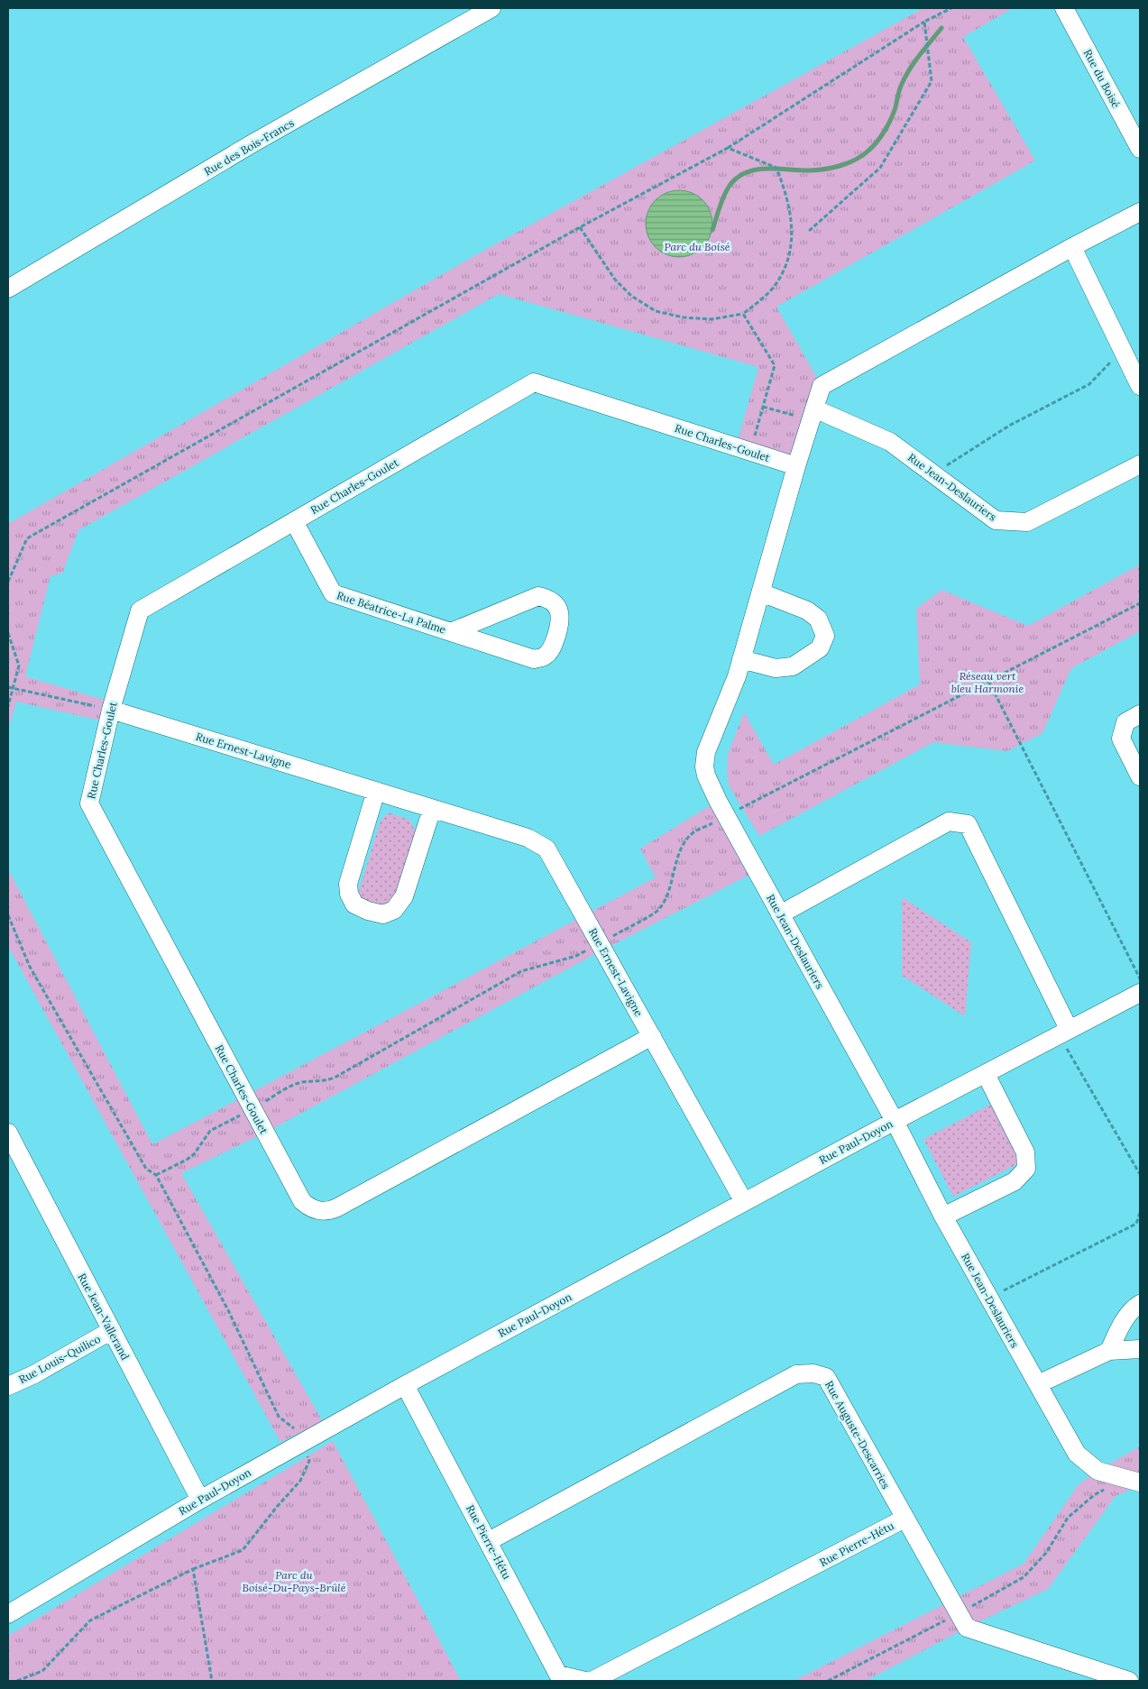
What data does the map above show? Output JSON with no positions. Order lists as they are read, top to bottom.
{
  "streets": {
    "street": [
      "Rue du Boisé",
      "Rue des Bois-Francs",
      "Rue Charles-Goulet",
      "Rue Jean-Deslauriers",
      "Rue Béatrice-La Palme",
      "Rue Ernest-Lavigne",
      "Rue Paul-Doyon",
      "Rue Jean-Vallerand",
      "Rue Louis-Quilico",
      "Rue Auguste-Descarries",
      "Rue Pierre-Hétu"
    ]
  },
  "crossings": [
    ["Rue Charles-Goulet", "Rue Jean-Deslauriers"],
    ["Rue Charles-Goulet", "Rue Béatrice-La Palme"],
    ["Rue Charles-Goulet", "Rue Ernest-Lavigne"],
    ["Rue Jean-Deslauriers", "Rue Paul-Doyon"],
    ["Rue Ernest-Lavigne", "Rue Paul-Doyon"],
    ["Rue Paul-Doyon", "Rue Jean-Vallerand"],
    ["Rue Paul-Doyon", "Rue Pierre-Hétu"],
    ["Rue Jean-Vallerand", "Rue Louis-Quilico"],
    ["Rue Auguste-Descarries", "Rue Pierre-Hétu"]
  ],
  "parks": ["Parc du Boisé", "Réseau vert bleu Harmonie", "Parc du Boisé-Du-Pays-Brûlé"]
}
